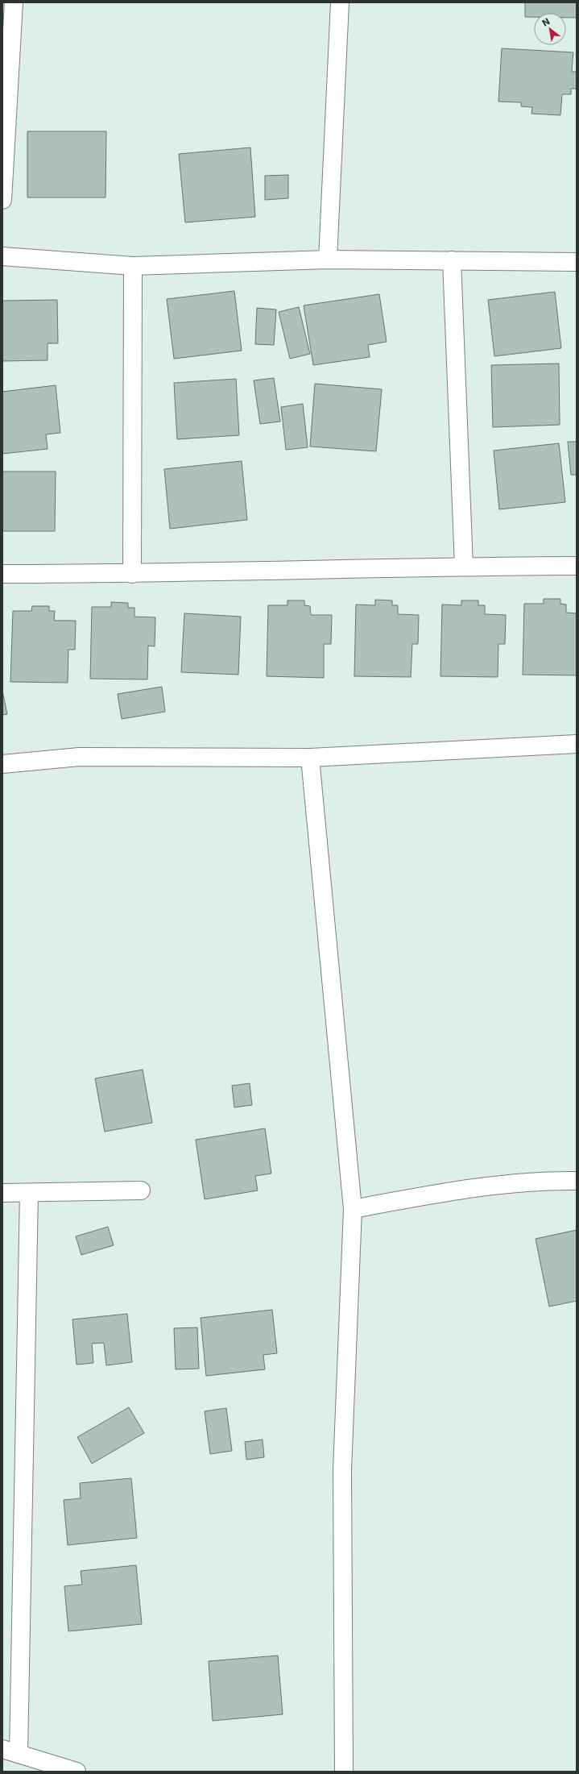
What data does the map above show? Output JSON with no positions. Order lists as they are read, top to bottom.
{
  "north": "top left"
}
